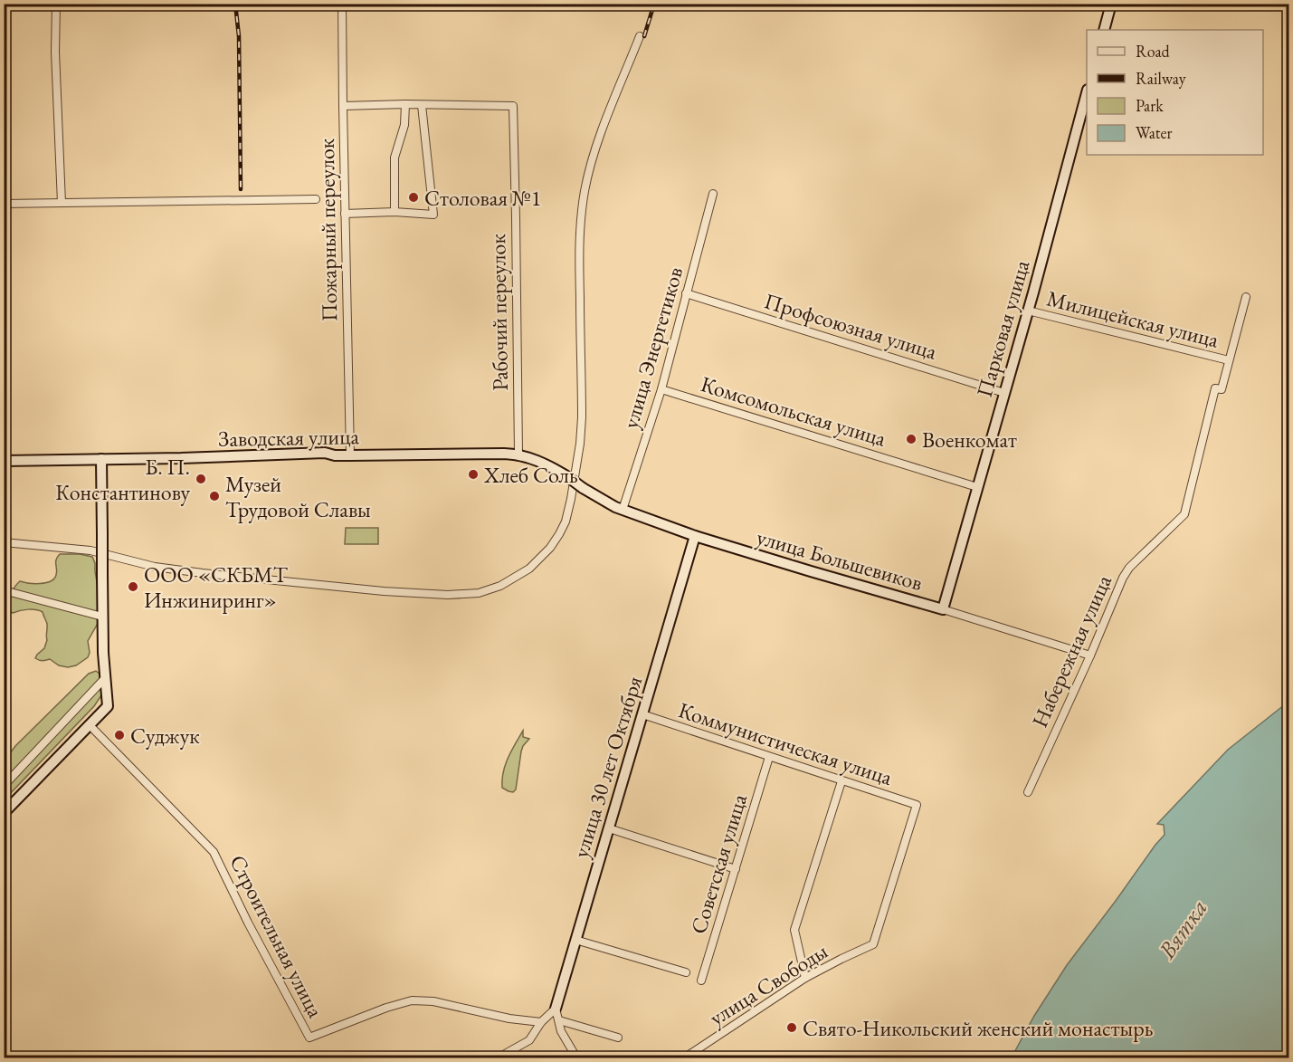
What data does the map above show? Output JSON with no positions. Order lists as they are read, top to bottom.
{
  "streets": {
    "street": [
      "Пожарный переулок",
      "Рабочий переулок",
      "Милицейская улица",
      "Профсоюзная улица",
      "Парковая улица",
      "улица Энергетиков",
      "Комсомольская улица",
      "Заводская улица",
      "улица Большевиков",
      "Набережная улица",
      "Коммунистическая улица",
      "улица 30 лет Октября",
      "Советская улица",
      "Строительная улица",
      "улица Свободы"
    ]
  },
  "crossings": [
    ["Пожарный переулок", "Заводская улица"],
    ["Рабочий переулок", "Заводская улица"],
    ["Милицейская улица", "Парковая улица"],
    ["Милицейская улица", "Набережная улица"],
    ["Профсоюзная улица", "Парковая улица"],
    ["Профсоюзная улица", "улица Энергетиков"],
    ["Парковая улица", "Комсомольская улица"],
    ["Парковая улица", "улица Большевиков"],
    ["улица Энергетиков", "Комсомольская улица"],
    ["улица Энергетиков", "улица Большевиков"],
    ["Заводская улица", "улица Большевиков"],
    ["улица Большевиков", "Набережная улица"],
    ["улица Большевиков", "улица 30 лет Октября"],
    ["Коммунистическая улица", "улица 30 лет Октября"],
    ["Коммунистическая улица", "Советская улица"],
    ["Коммунистическая улица", "улица Свободы"]
  ],
  "water": ["Вятка"],
  "places": [
    "Столовая №1",
    "Военкомат",
    "Хлеб Соль",
    "Б. П. Константинову",
    "Музей Трудовой Славы",
    "ООО «СКБМТ Инжиниринг»",
    "Суджук",
    "Свято-Никольский женский монастырь"
  ],
  "legend": [
    "Road",
    "Railway",
    "Park",
    "Water"
  ]
}
